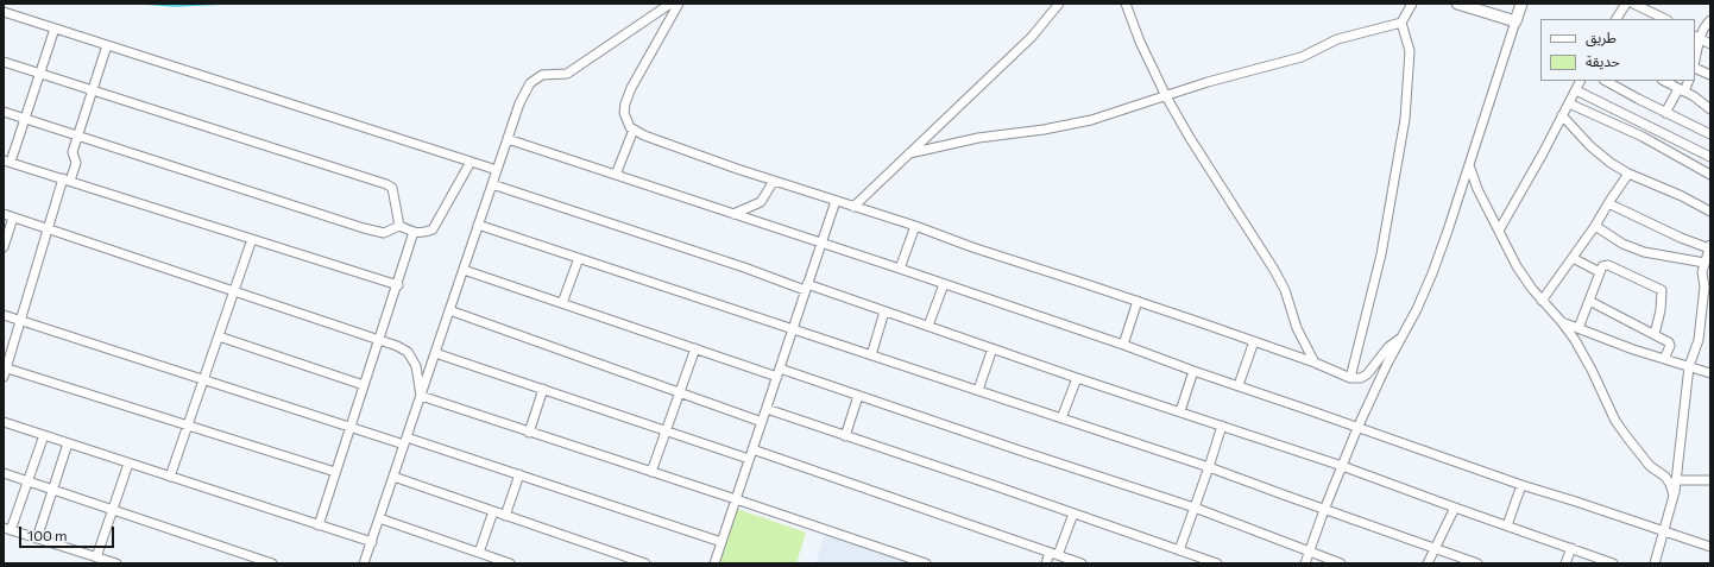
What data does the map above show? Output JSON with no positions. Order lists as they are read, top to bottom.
{
  "legend": ["طريق", "حديقة"],
  "scale_bar": "100 m"
}
